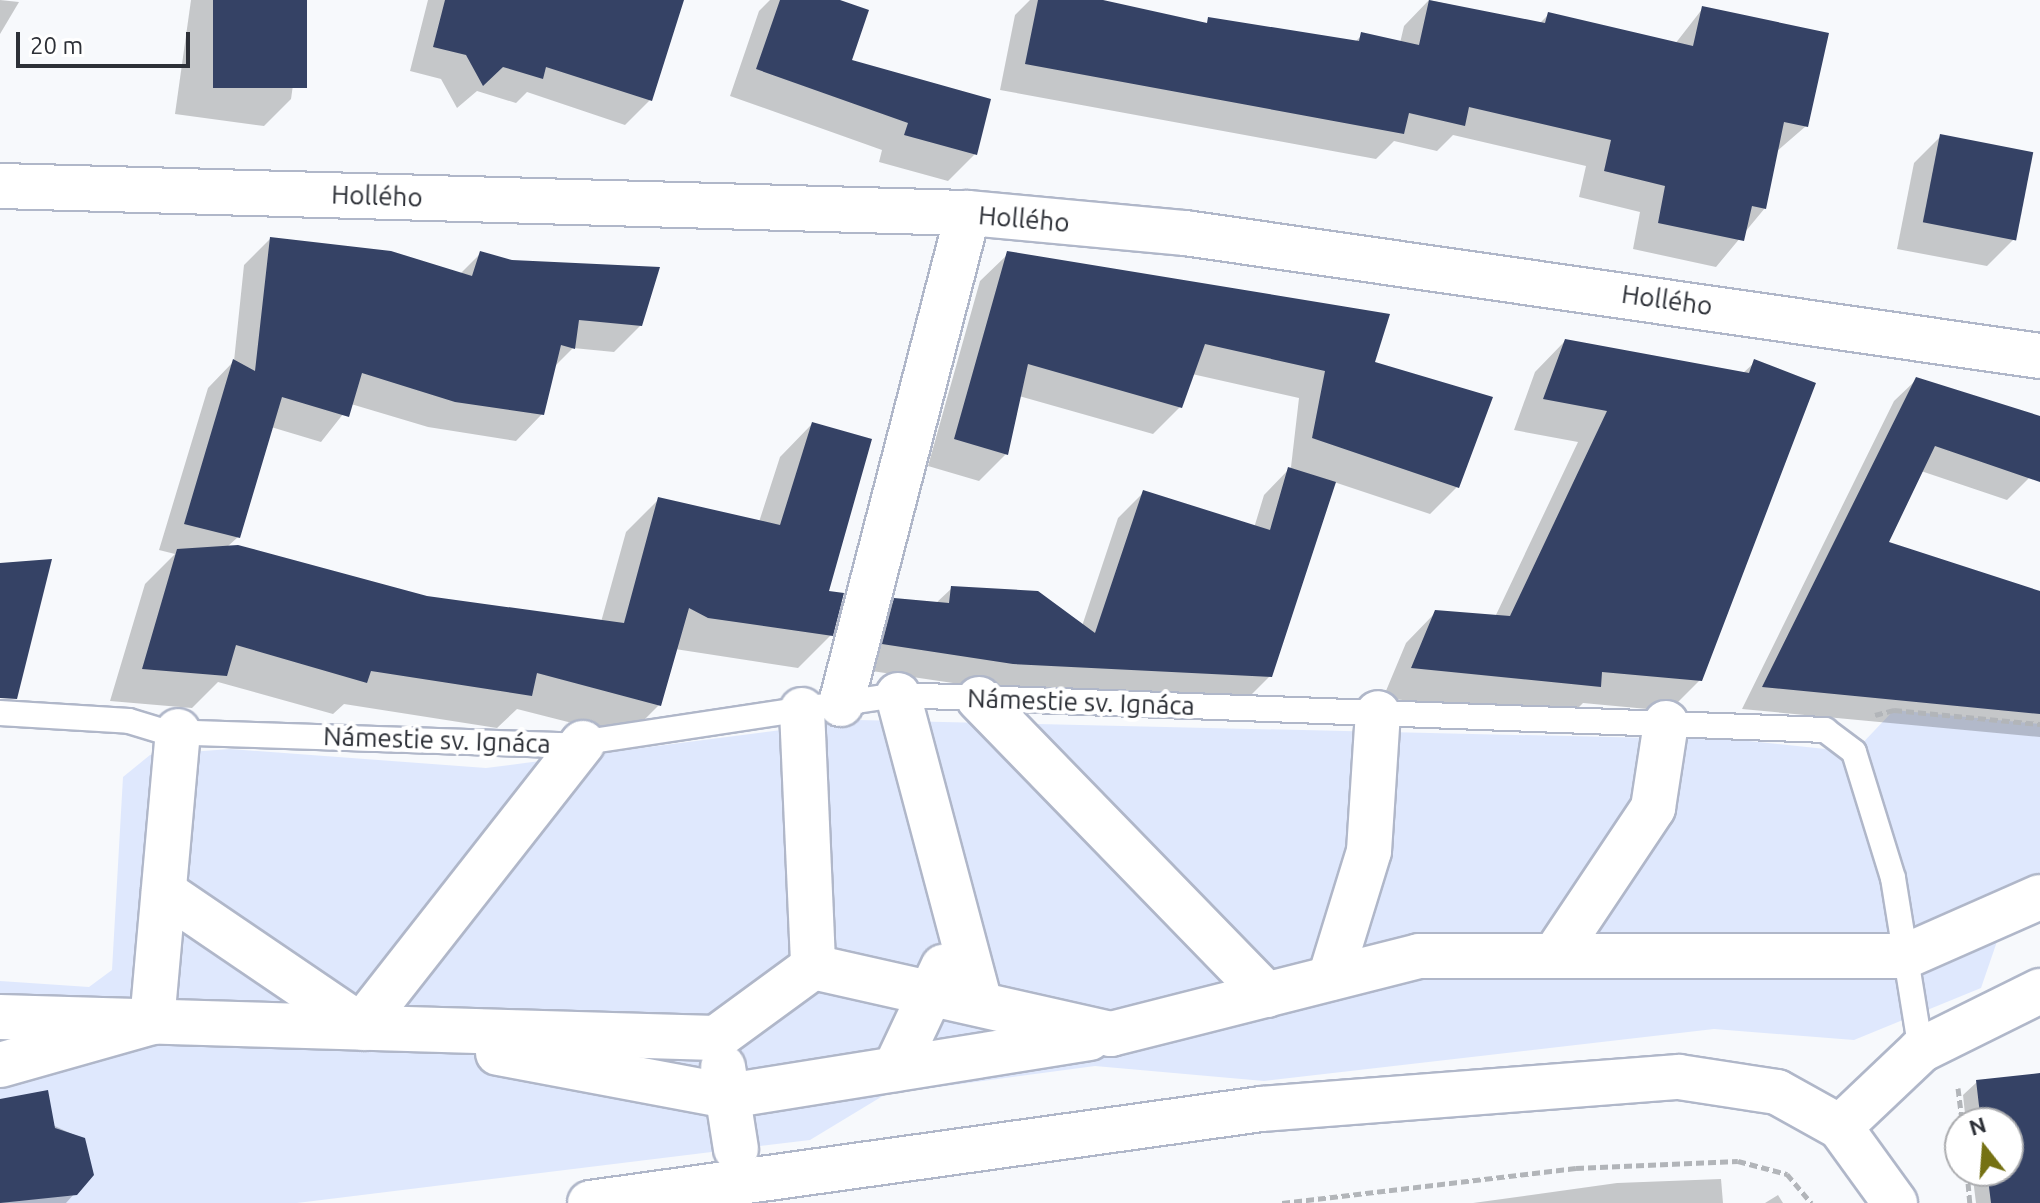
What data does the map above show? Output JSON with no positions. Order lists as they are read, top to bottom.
{
  "streets": {
    "street": ["Hollého"],
    "lane": ["Námestie sv. Ignáca"]
  },
  "scale_bar": "20 m",
  "north": "top"
}
